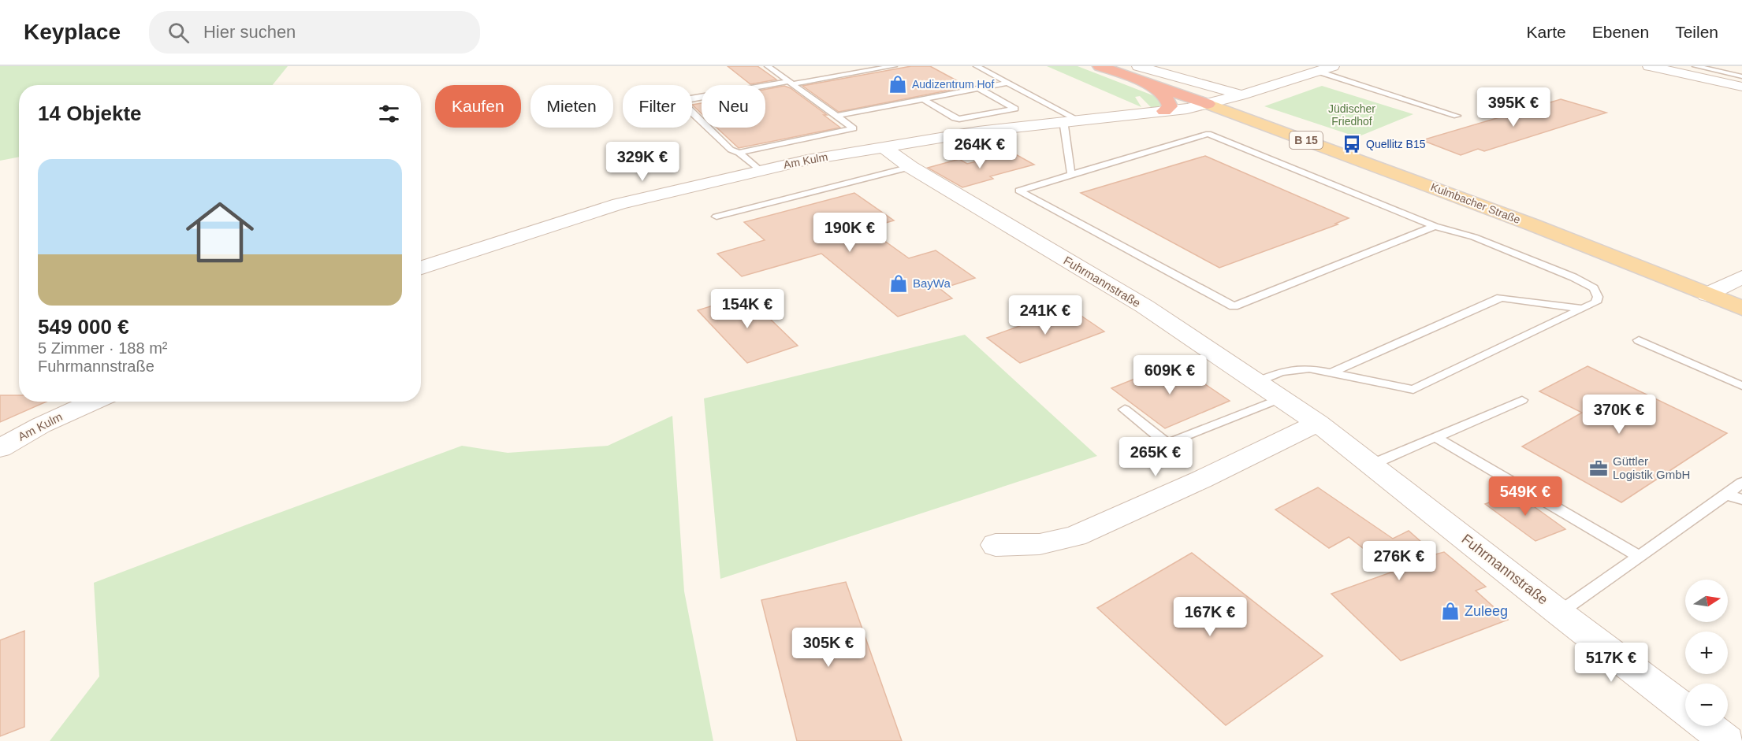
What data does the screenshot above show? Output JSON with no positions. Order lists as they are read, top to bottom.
{
  "streets": {
    "highway": ["B 15"],
    "main road": ["Kulmbacher Straße"],
    "street": ["Am Kulm", "Fuhrmannstraße"]
  },
  "crossings": [
    ["B 15", "Am Kulm"],
    ["B 15", "Kulmbacher Straße"],
    ["Am Kulm", "Kulmbacher Straße"],
    ["Am Kulm", "Fuhrmannstraße"]
  ],
  "parks": ["Jüdischer Friedhof"],
  "places": {
    "shop": ["Audizentrum Hof", "BayWa", "Zuleeg"],
    "bus stop": ["Quellitz B15"],
    "office": ["Güttler Logistik GmbH"]
  },
  "north": "right",
  "page": {
    "header": "Keyplace",
    "search": "Hier suchen",
    "nav": ["Karte", "Ebenen", "Teilen"],
    "chip": [
      "Kaufen",
      "Mieten",
      "Filter",
      "Neu"
    ],
    "heading": "14 Objekte",
    "price": [
      "395K €",
      "264K €",
      "329K €",
      "190K €",
      "154K €",
      "241K €",
      "609K €",
      "370K €",
      "265K €",
      "549K €",
      "276K €",
      "167K €",
      "305K €",
      "517K €"
    ],
    "list": [
      {
        "name": "549 000 €",
        "note": "5 Zimmer · 188 m² · Fuhrmannstraße"
      }
    ],
    "map_buttons": ["+", "−"]
  }
}
